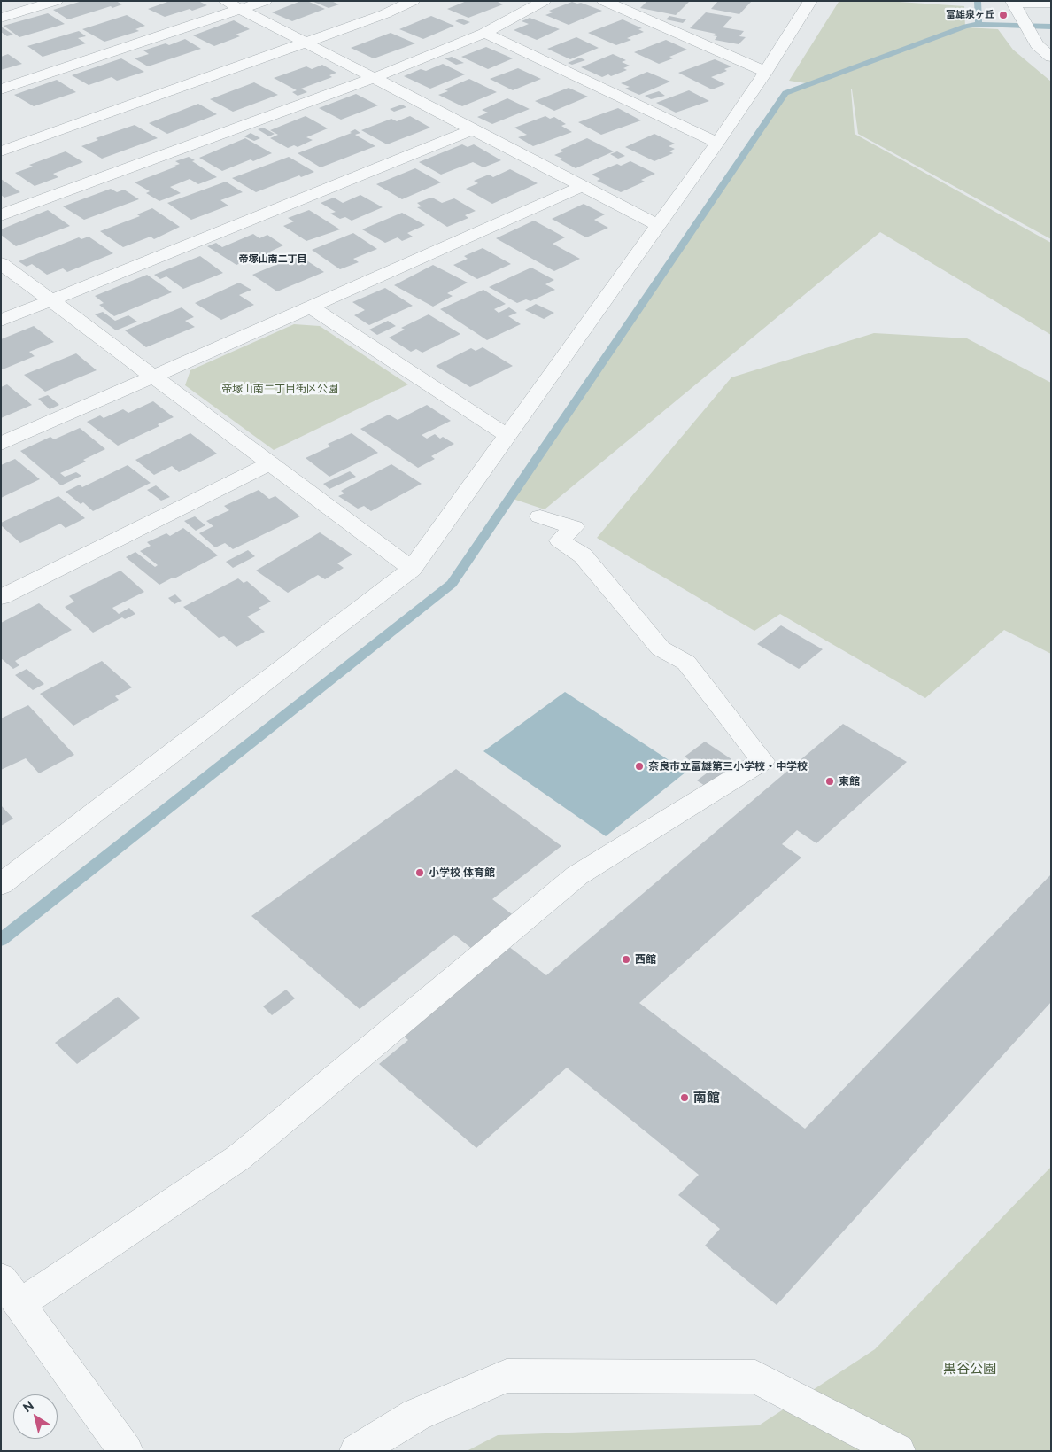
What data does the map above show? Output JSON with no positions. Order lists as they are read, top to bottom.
{
  "districts": ["帝塚山南二丁目"],
  "parks": ["帝塚山南二丁目街区公園", "黒谷公園"],
  "places": [
    "富雄泉ヶ丘",
    "奈良市立富雄第三小学校・中学校",
    "東館",
    "小学校 体育館",
    "西館",
    "南館"
  ],
  "north": "top left"
}
